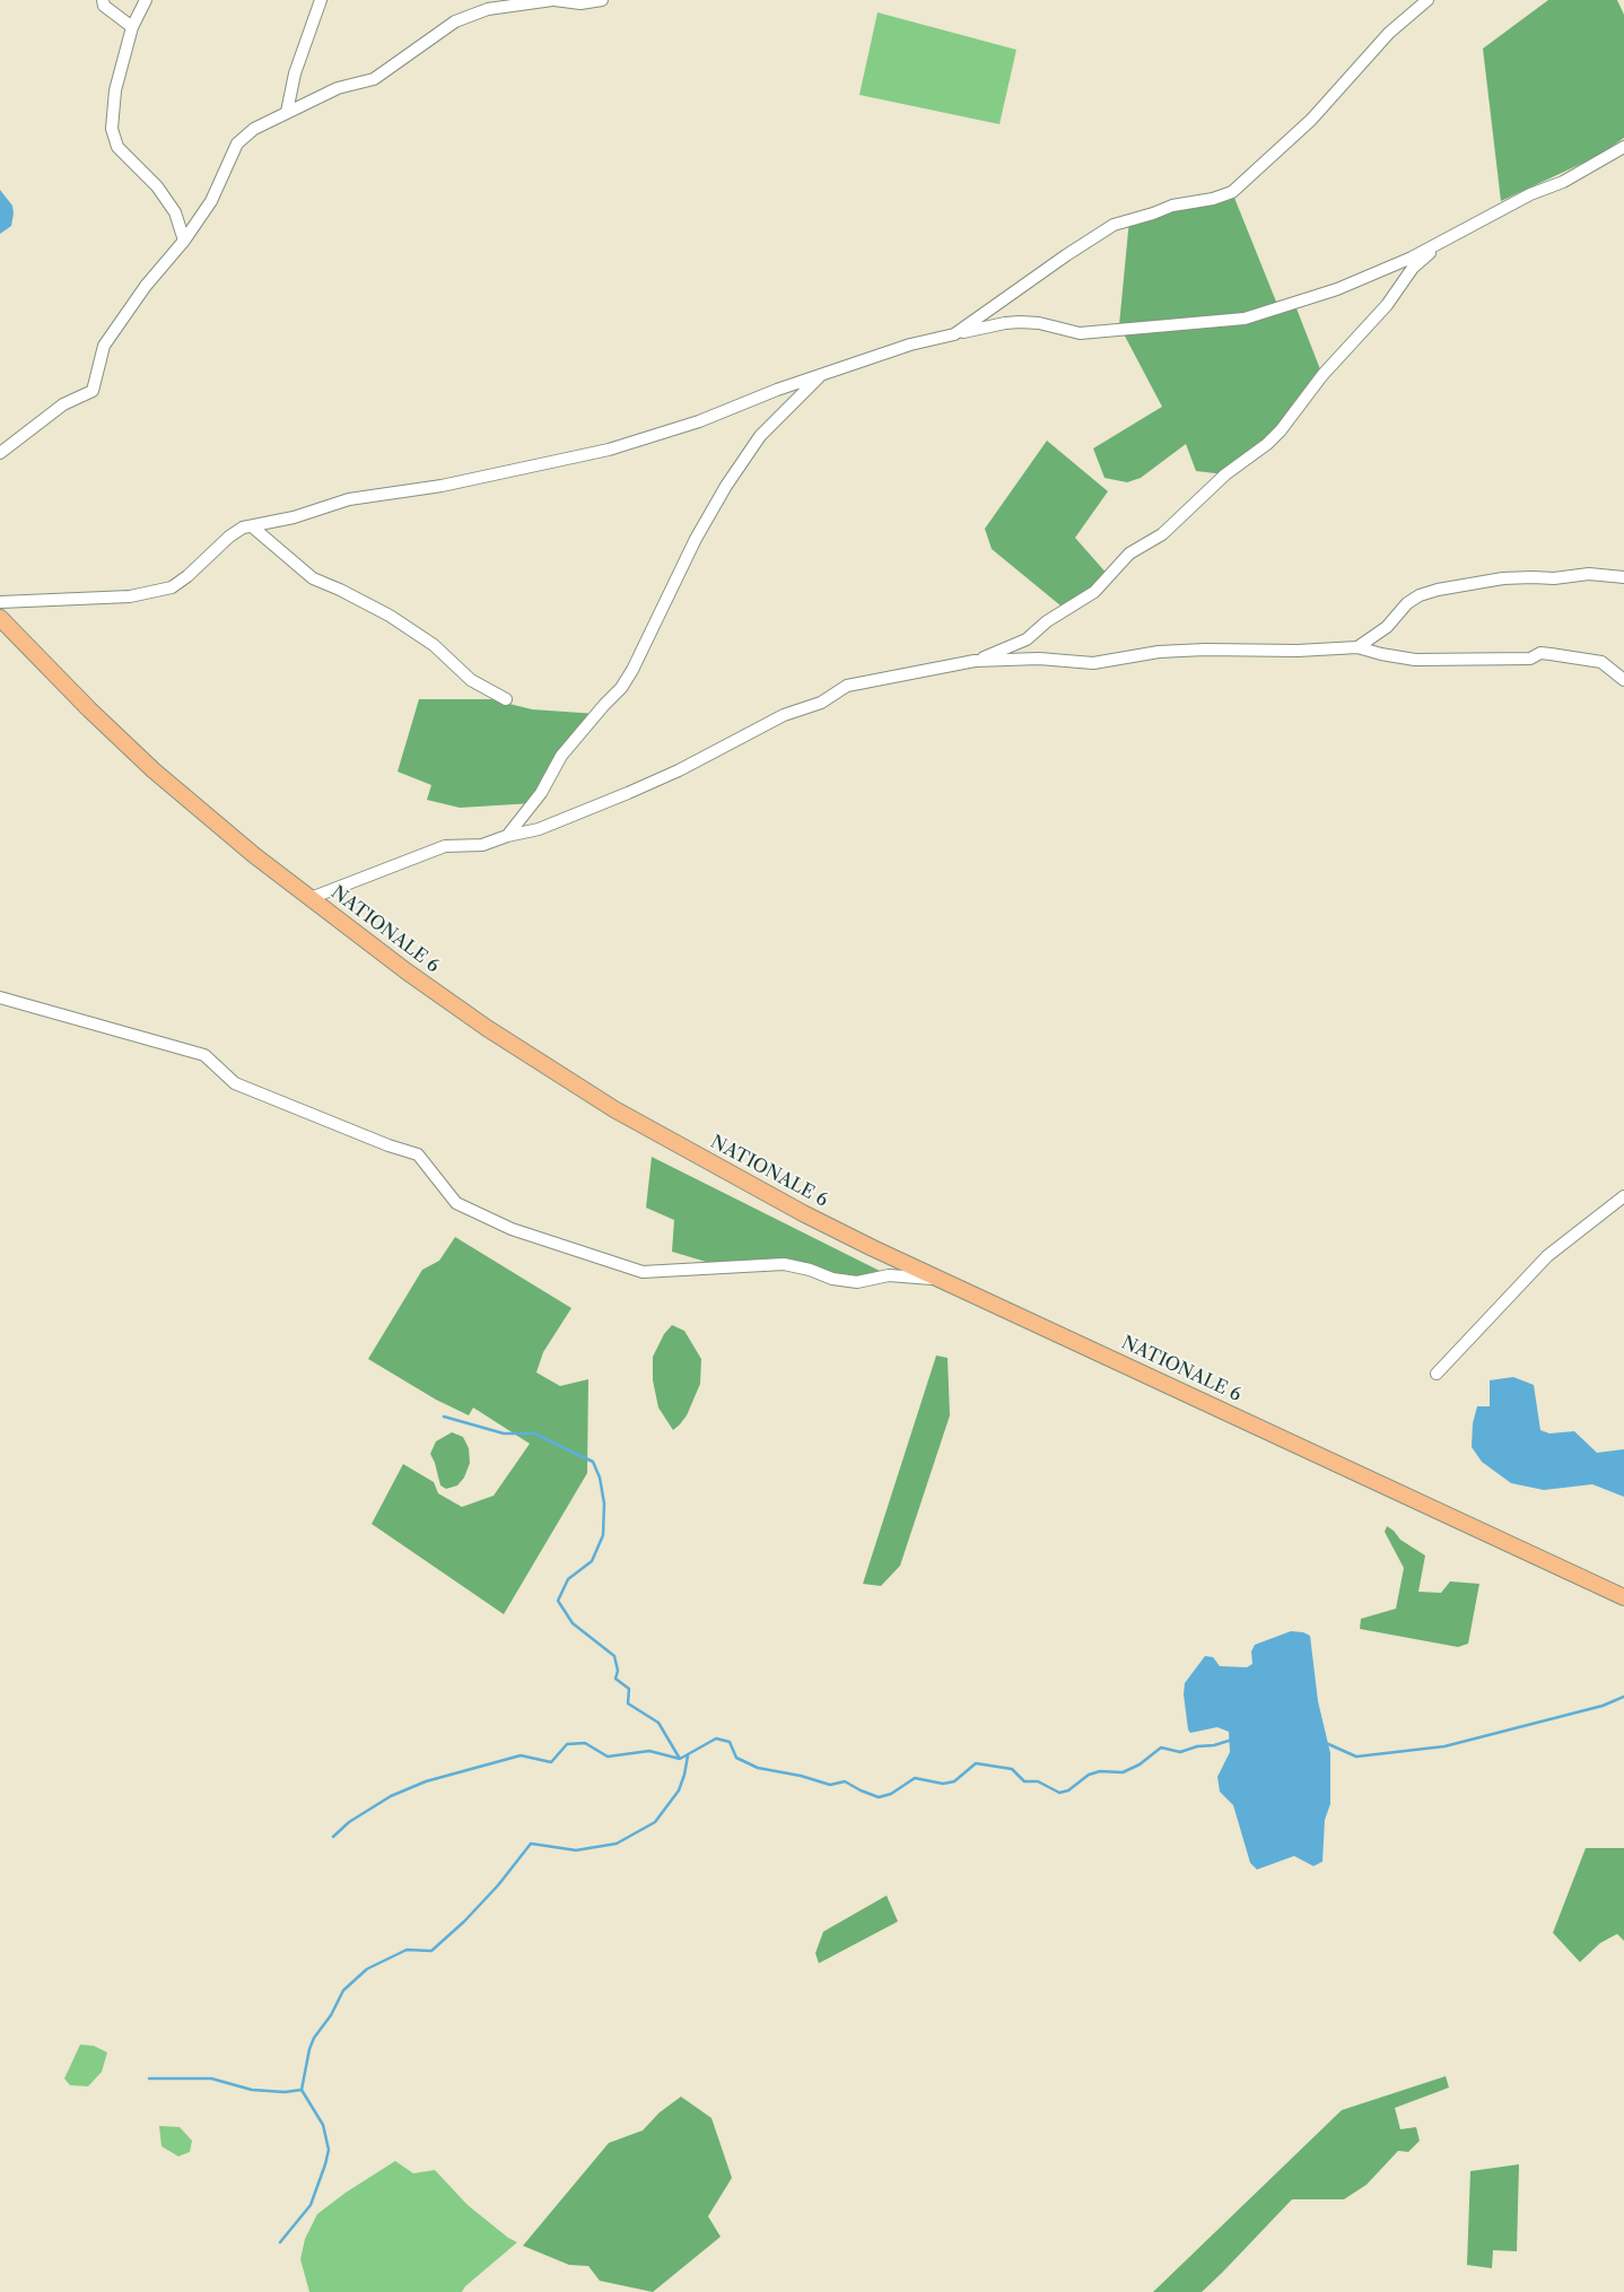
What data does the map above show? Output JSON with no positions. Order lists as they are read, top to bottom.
{
  "streets": {
    "main road": ["NATIONALE 6"]
  }
}
